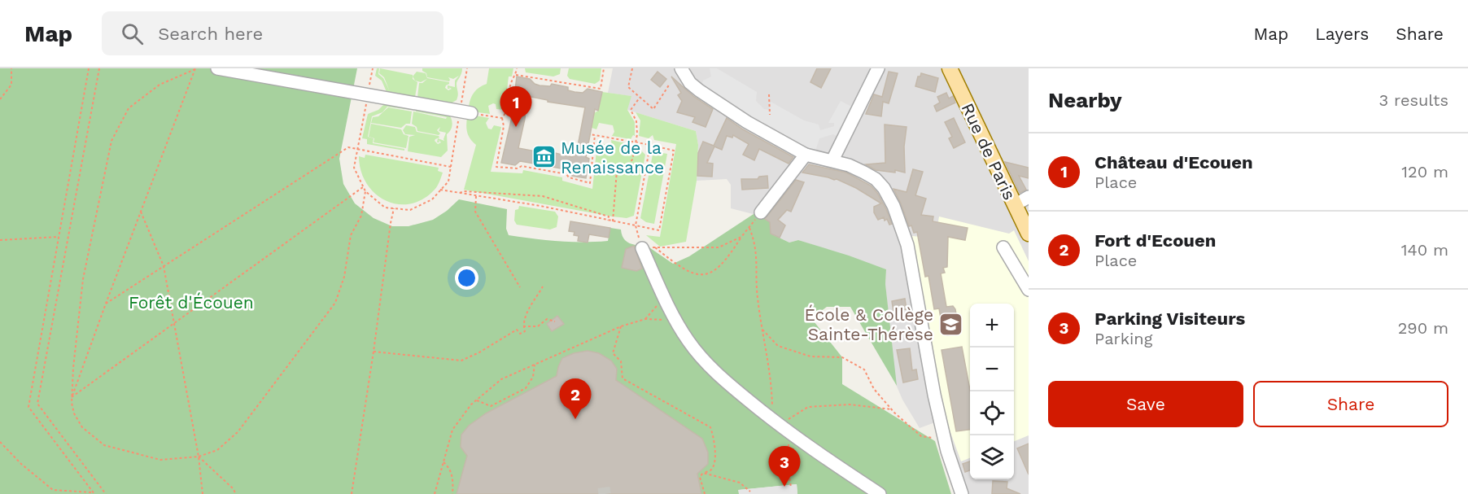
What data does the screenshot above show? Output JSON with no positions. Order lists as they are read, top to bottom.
{
  "streets": {
    "main road": ["Rue de Paris"]
  },
  "parks": ["Forêt d'Écouen"],
  "places": {
    "museum": ["Musée de la Renaissance"],
    "school or university": ["École & Collège Sainte-Thérèse"]
  },
  "page": {
    "header": "Map",
    "search": "Search here",
    "nav": ["Map", "Layers", "Share"],
    "heading": ["Nearby", "3 results"],
    "pins": ["1", "2", "3"],
    "list": [
      {
        "mark": "1",
        "name": "Château d'Ecouen",
        "note": "Place",
        "value": "120 m"
      },
      {
        "mark": "2",
        "name": "Fort d'Ecouen",
        "note": "Place",
        "value": "140 m"
      },
      {
        "mark": "3",
        "name": "Parking Visiteurs",
        "note": "Parking",
        "value": "290 m"
      }
    ],
    "map_buttons": ["+", "−"],
    "buttons": ["Save", "Share"]
  }
}
